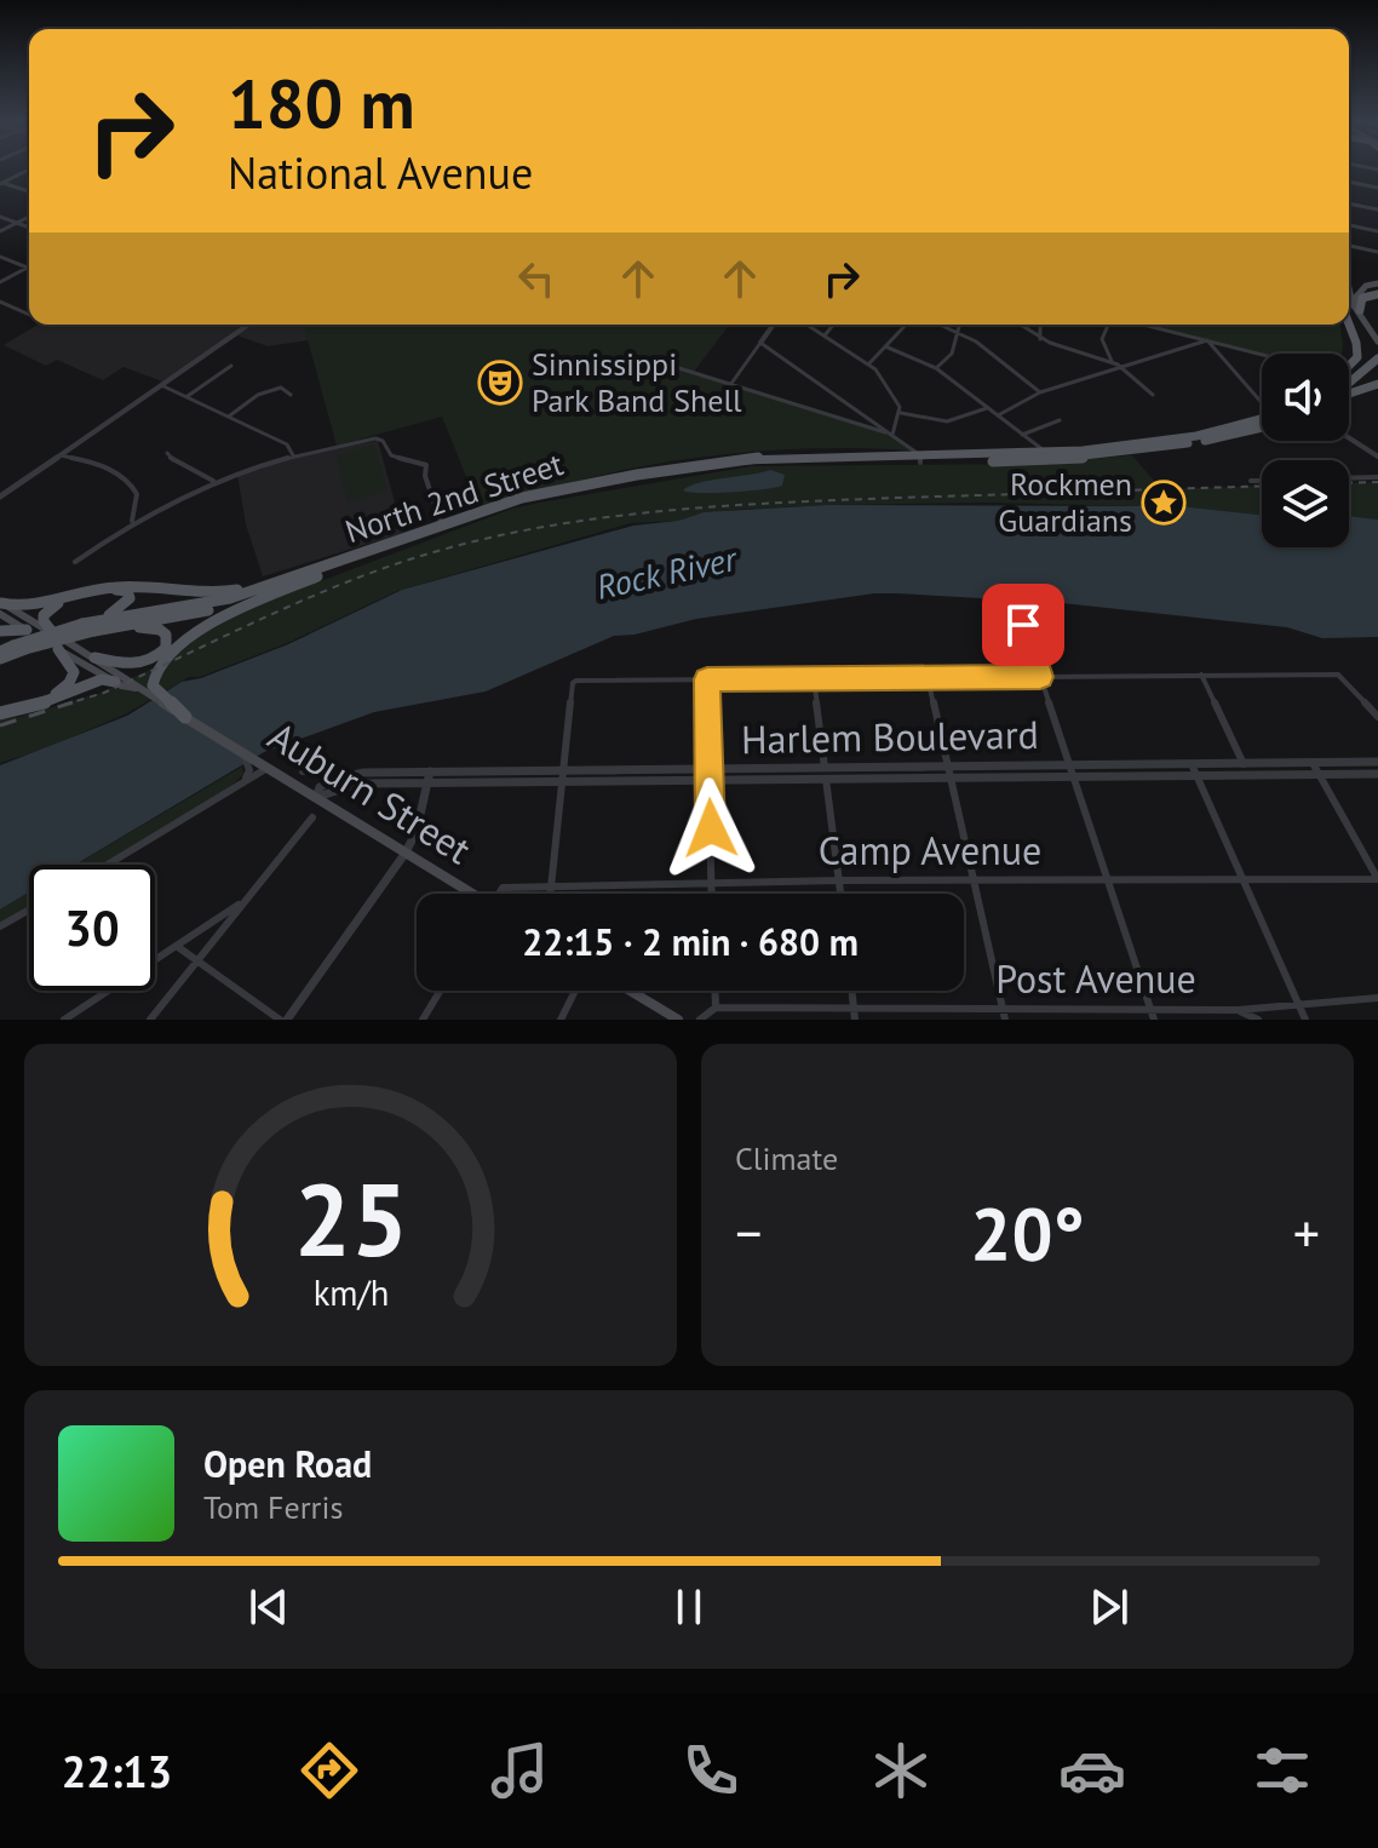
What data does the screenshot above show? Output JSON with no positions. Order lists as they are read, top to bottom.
{
  "streets": {
    "main road": ["North 2nd Street", "Auburn Street"],
    "street": ["Harlem Boulevard", "Camp Avenue", "Post Avenue"]
  },
  "crossings": [
    ["Harlem Boulevard", "Auburn Street"]
  ],
  "water": ["Rock River"],
  "places": {
    "theatre": ["Sinnissippi Park Band Shell"],
    "place": ["Rockmen Guardians"]
  },
  "page": {
    "turn": ["180 m", "National Avenue"],
    "limit": "30",
    "trip": "22:15 · 2 min · 680 m",
    "tile": "Climate",
    "heat": ["−", "20°", "+"],
    "song": ["Open Road", "Tom Ferris"],
    "tabs": "22:13",
    "gauge": ["25", "km/h"]
  }
}
